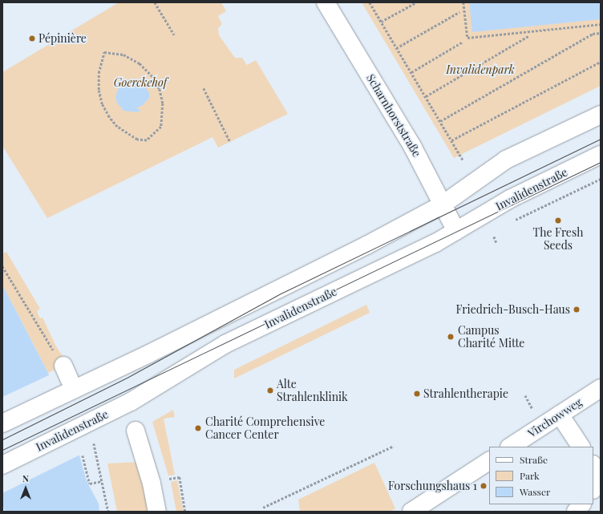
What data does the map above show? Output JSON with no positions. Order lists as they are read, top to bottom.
{
  "streets": {
    "main road": ["Scharnhorststraße", "Invalidenstraße", "Virchowweg"]
  },
  "crossings": [
    ["Scharnhorststraße", "Invalidenstraße"]
  ],
  "parks": ["Invalidenpark", "Goerckehof"],
  "places": [
    "Pépinière",
    "The Fresh Seeds",
    "Friedrich-Busch-Haus",
    "Campus Charité Mitte",
    "Alte Strahlenklinik",
    "Strahlentherapie",
    "Charité Comprehensive Cancer Center",
    "Forschungshaus 1"
  ],
  "legend": ["Straße", "Park", "Wasser"],
  "north": "top"
}
